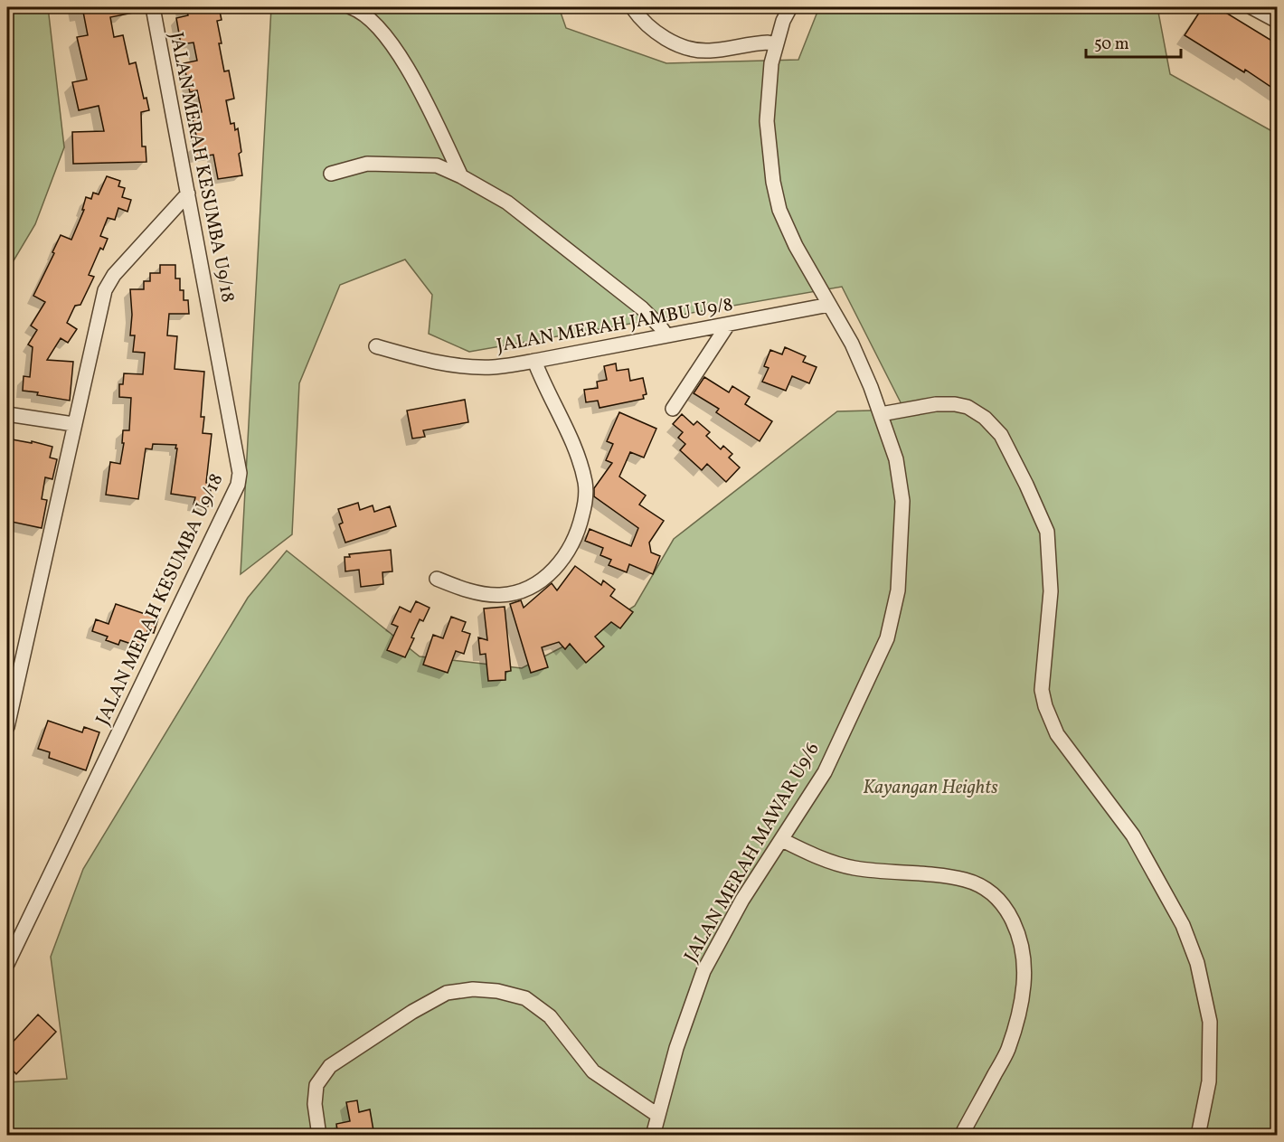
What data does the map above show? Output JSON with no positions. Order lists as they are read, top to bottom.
{
  "streets": {
    "street": ["JALAN MERAH KESUMBA U9/18", "JALAN MERAH JAMBU U9/8", "JALAN MERAH MAWAR U9/6"]
  },
  "crossings": [
    ["JALAN MERAH JAMBU U9/8", "JALAN MERAH MAWAR U9/6"]
  ],
  "parks": ["Kayangan Heights"],
  "scale_bar": "50 m"
}
